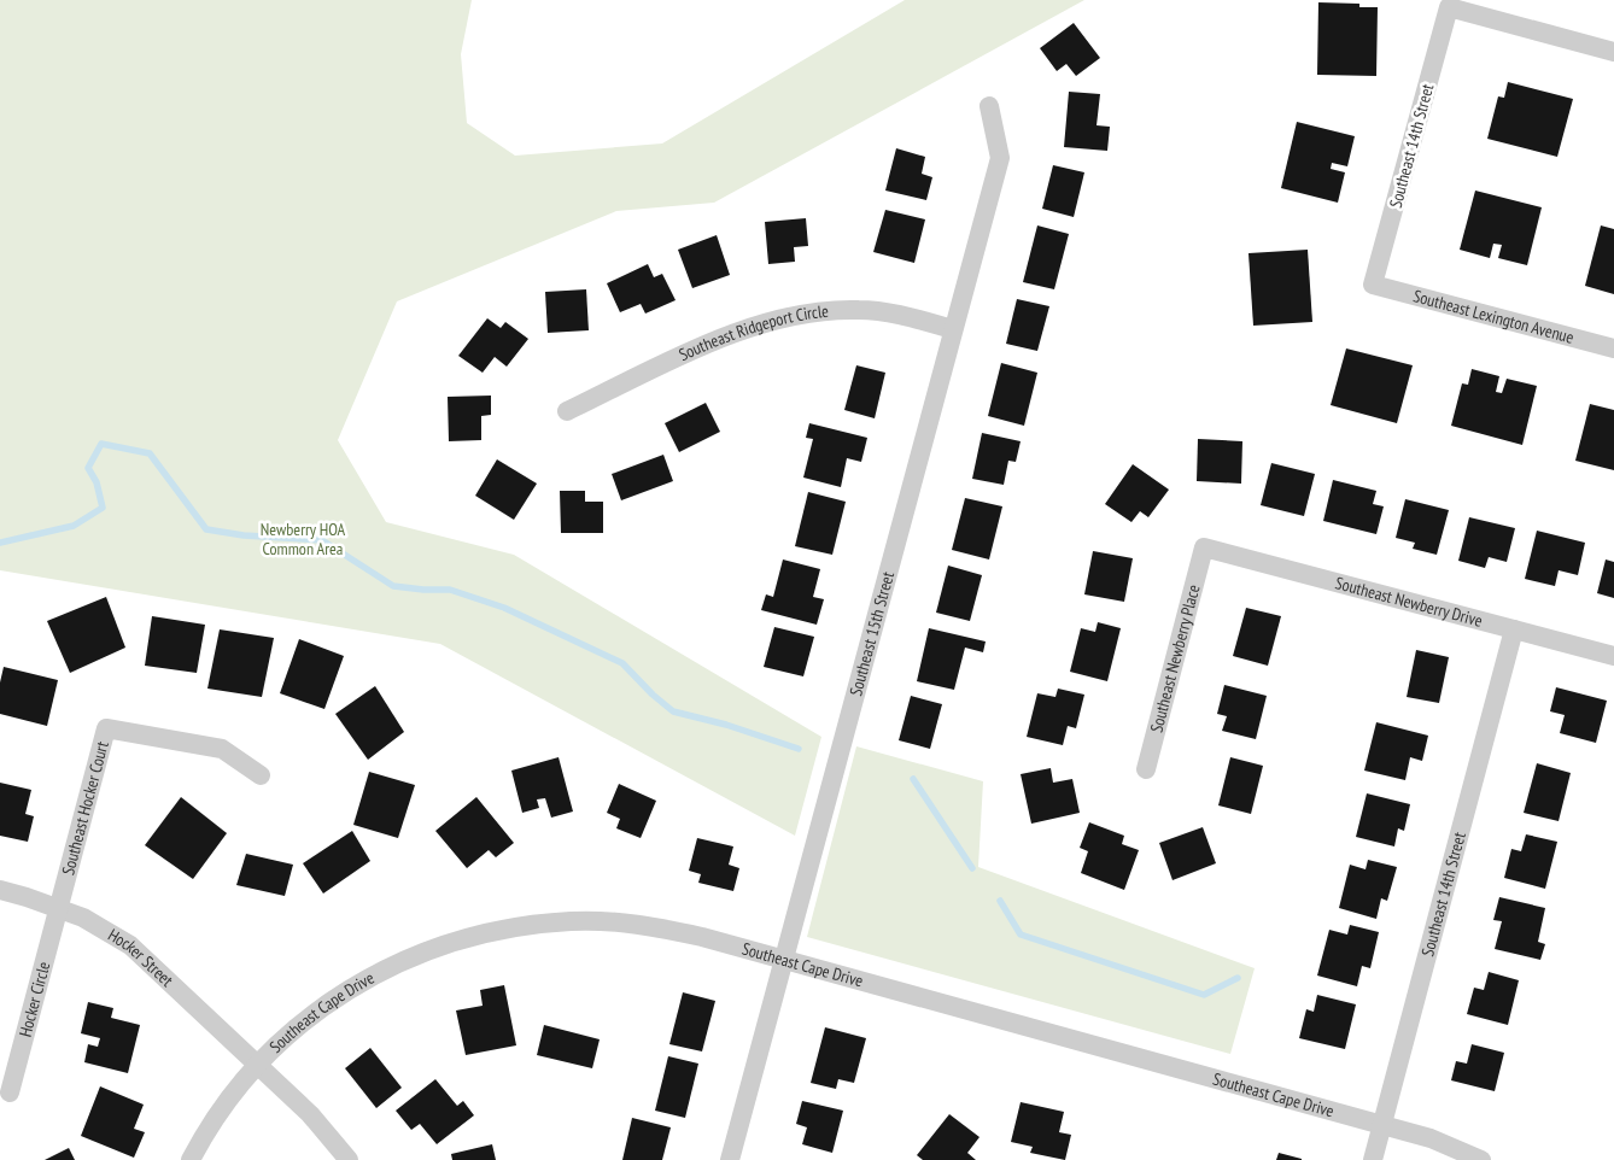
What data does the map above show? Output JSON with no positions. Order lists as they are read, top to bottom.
{
  "streets": {
    "street": [
      "Southeast 14th Street",
      "Southeast Lexington Avenue",
      "Southeast Ridgeport Circle",
      "Southeast Newberry Drive",
      "Southeast 15th Street",
      "Southeast Newberry Place",
      "Southeast Hocker Court",
      "Hocker Street",
      "Southeast Cape Drive",
      "Hocker Circle"
    ]
  },
  "crossings": [
    ["Southeast 14th Street", "Southeast Lexington Avenue"],
    ["Southeast 14th Street", "Southeast Newberry Drive"],
    ["Southeast 14th Street", "Southeast Cape Drive"],
    ["Southeast Ridgeport Circle", "Southeast 15th Street"],
    ["Southeast Newberry Drive", "Southeast Newberry Place"],
    ["Southeast 15th Street", "Southeast Cape Drive"],
    ["Southeast Hocker Court", "Hocker Street"],
    ["Southeast Hocker Court", "Hocker Circle"],
    ["Hocker Street", "Southeast Cape Drive"],
    ["Hocker Street", "Hocker Circle"]
  ],
  "parks": ["Newberry HOA Common Area"]
}
